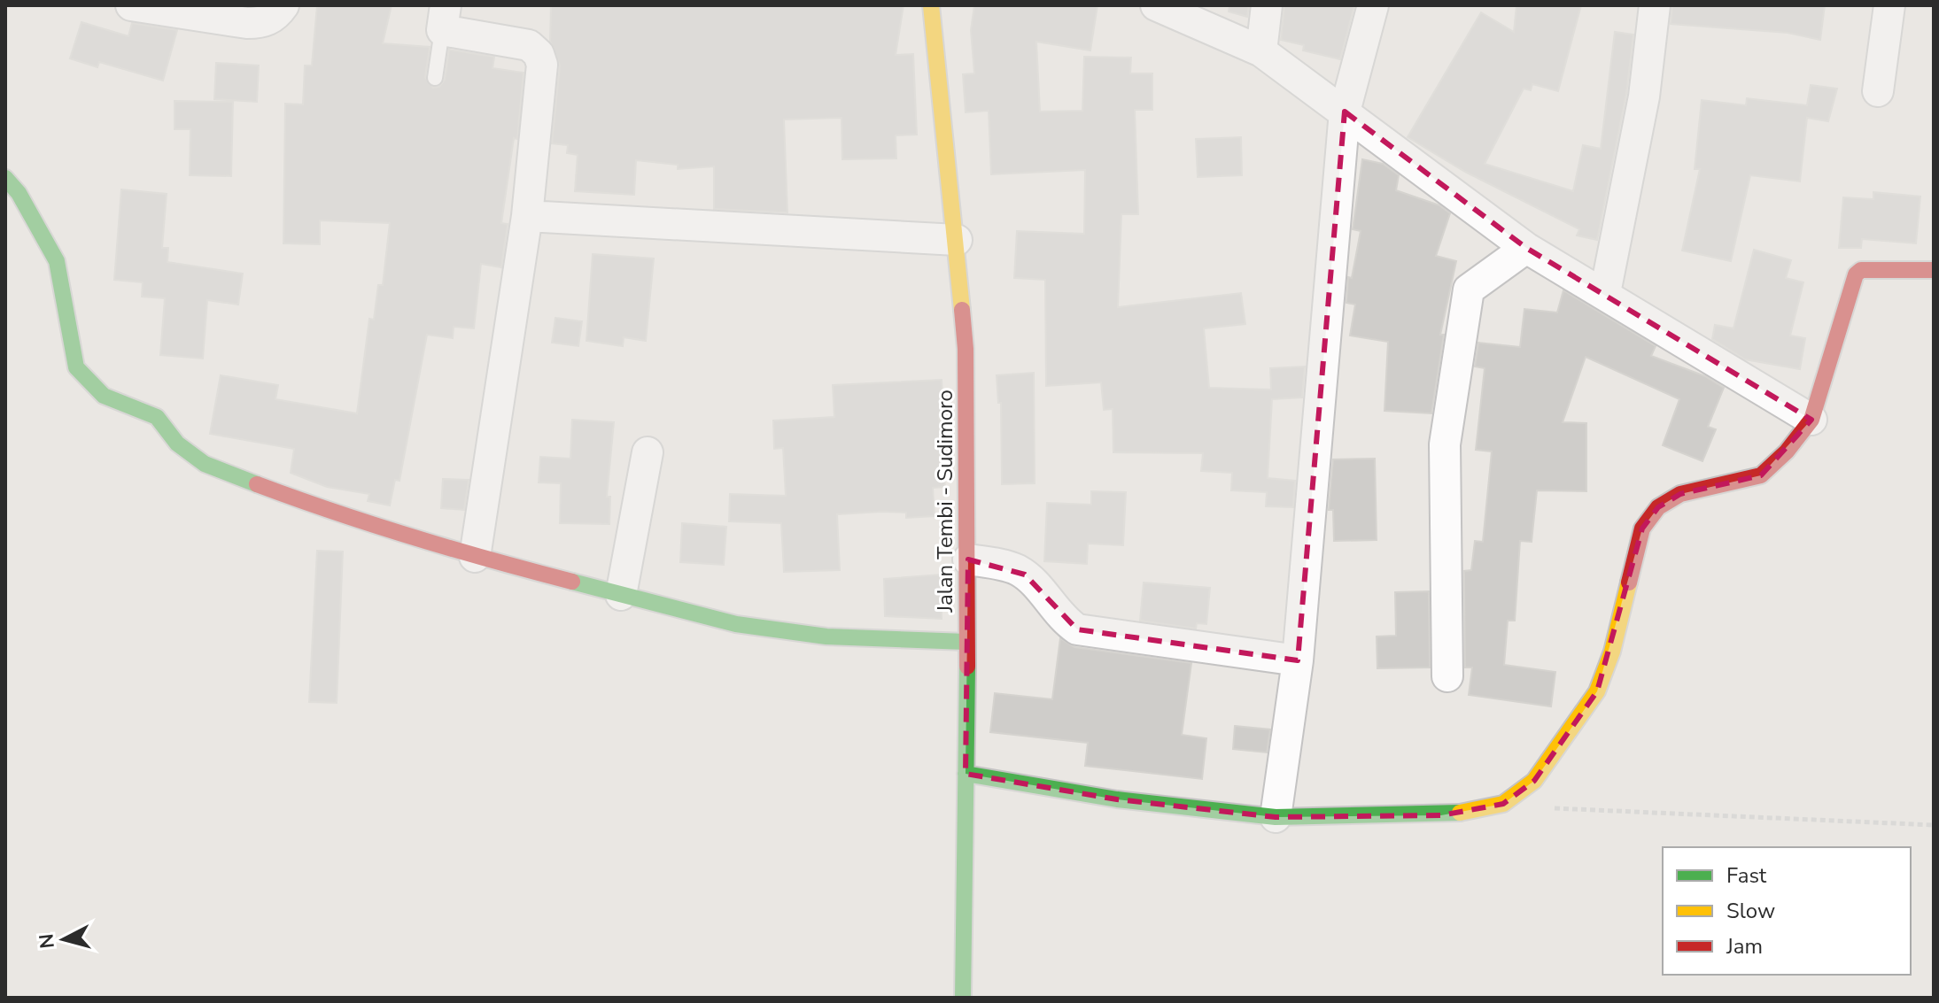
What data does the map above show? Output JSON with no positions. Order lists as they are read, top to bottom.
{
  "streets": {
    "street": ["Jalan Tembi - Sudimoro"]
  },
  "legend": ["Fast", "Slow", "Jam"],
  "north": "left"
}
